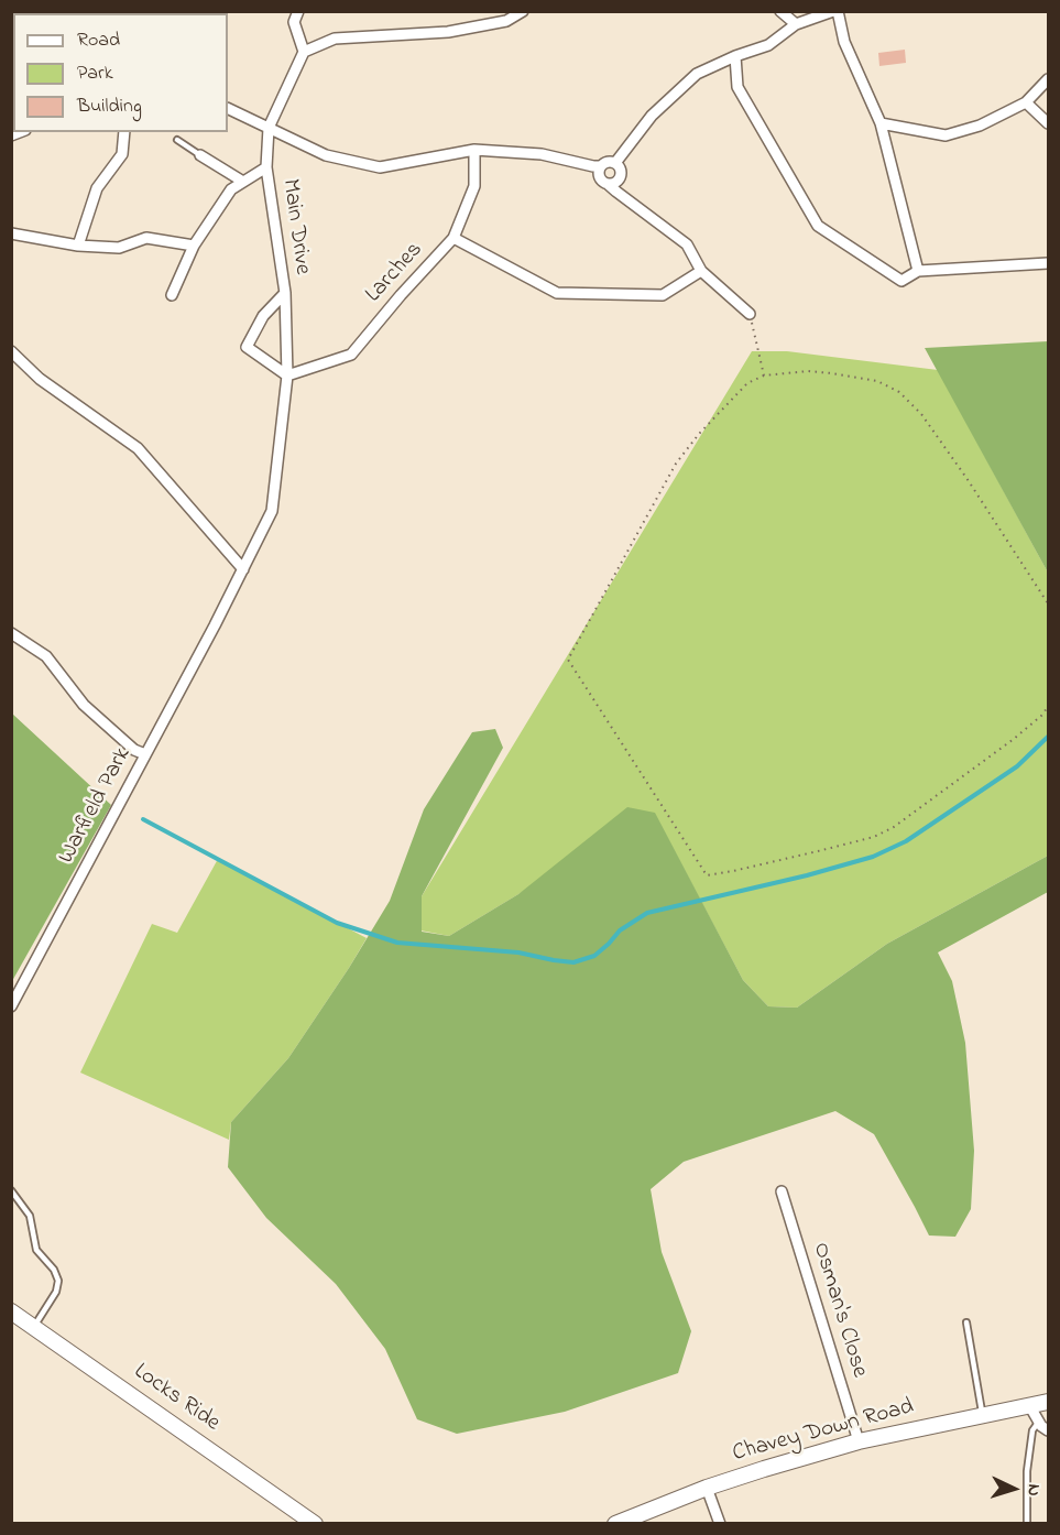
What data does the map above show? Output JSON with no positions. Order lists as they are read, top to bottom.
{
  "streets": {
    "main road": ["Locks Ride", "Chavey Down Road"],
    "street": [
      "Main Drive",
      "Larches",
      "Warfield Park",
      "Osman's Close"
    ]
  },
  "crossings": [
    ["Main Drive", "Larches"],
    ["Main Drive", "Warfield Park"],
    ["Osman's Close", "Chavey Down Road"]
  ],
  "legend": ["Road", "Park", "Building"],
  "north": "right"
}
